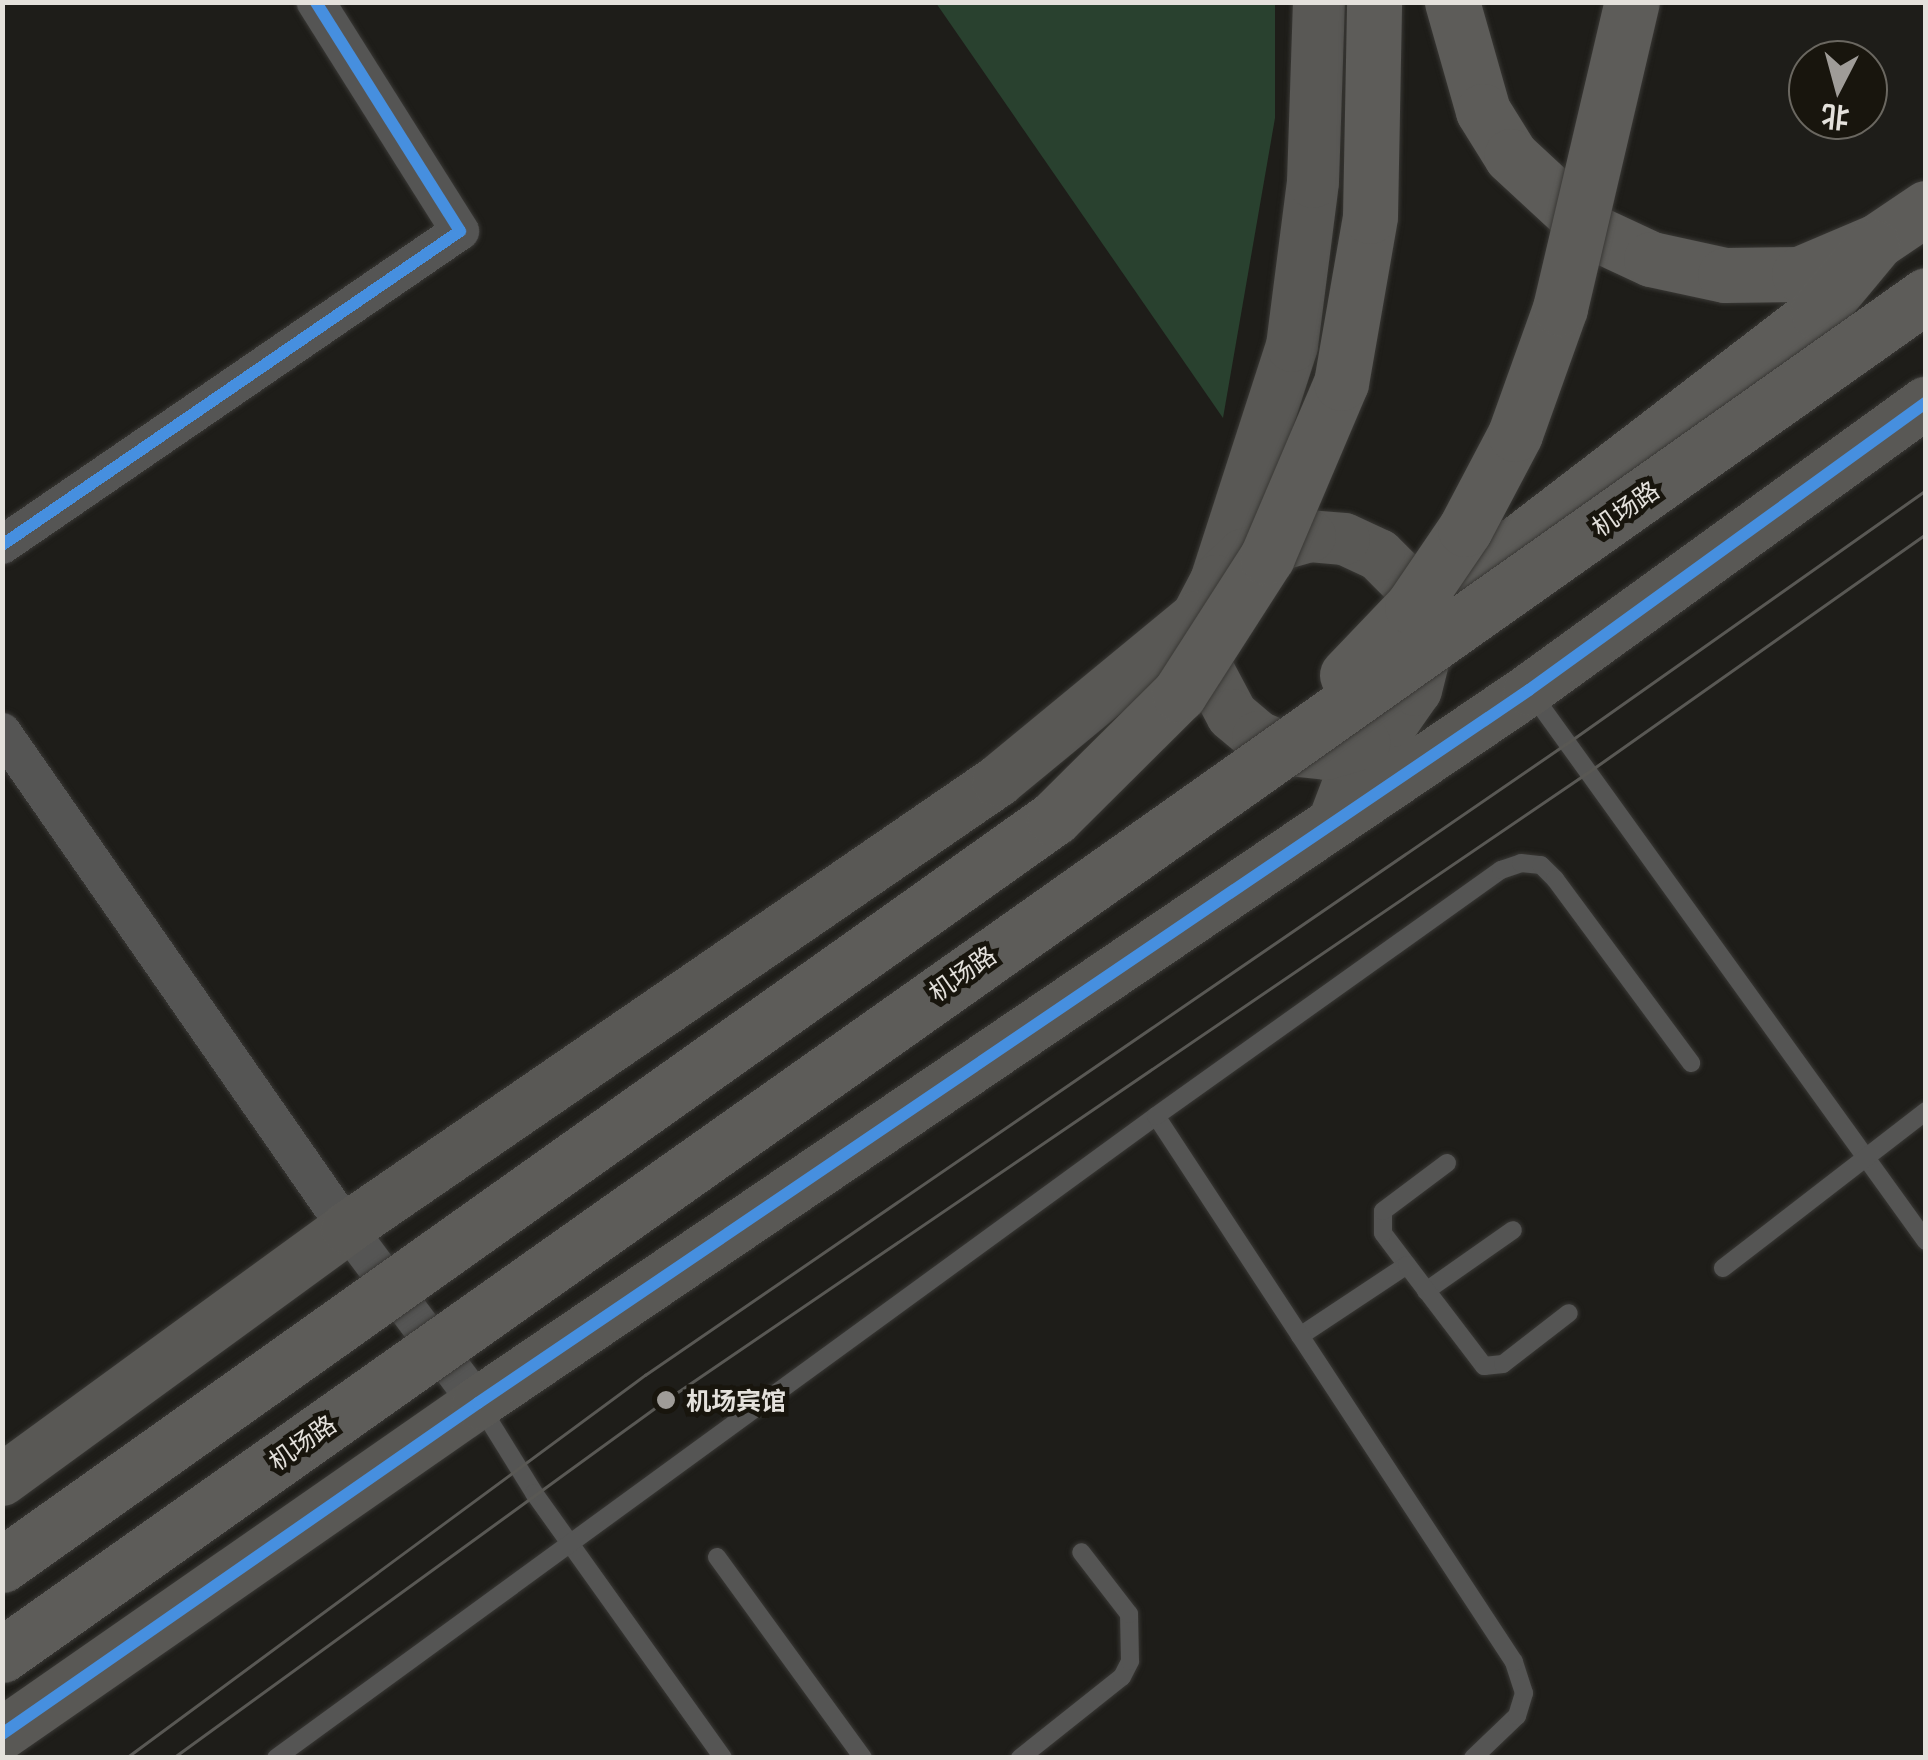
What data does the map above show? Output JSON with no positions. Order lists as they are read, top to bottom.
{
  "streets": {
    "highway": ["机场路"]
  },
  "places": ["机场宾馆"],
  "north": "bottom"
}
